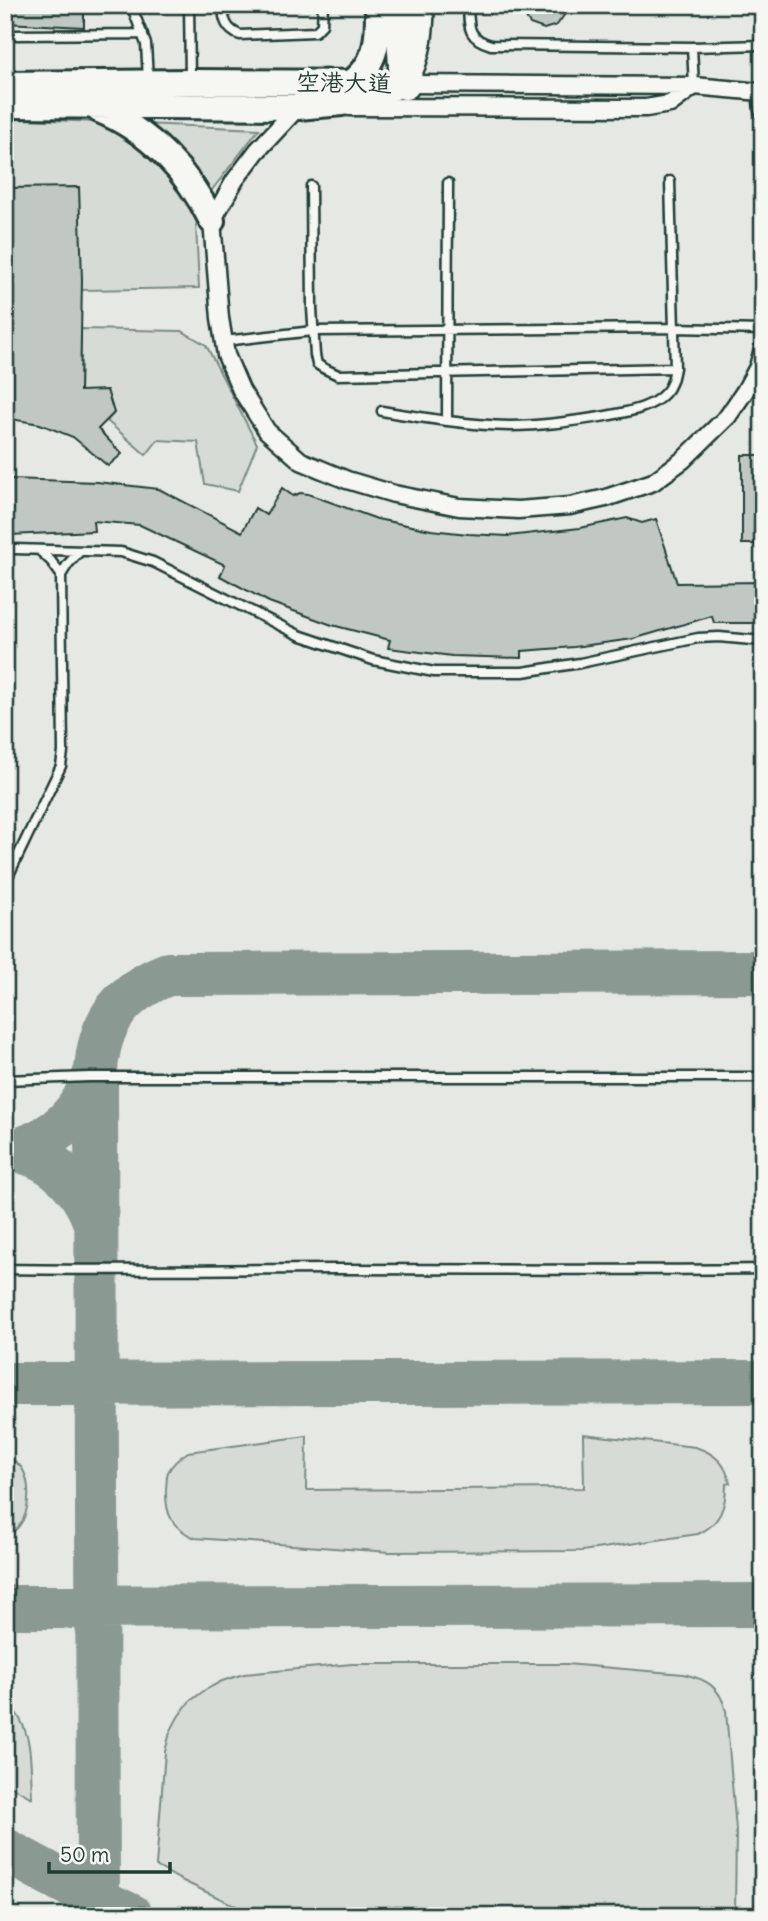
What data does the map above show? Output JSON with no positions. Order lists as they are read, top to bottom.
{
  "streets": {
    "main road": ["空港大道"]
  },
  "scale_bar": "50 m"
}
